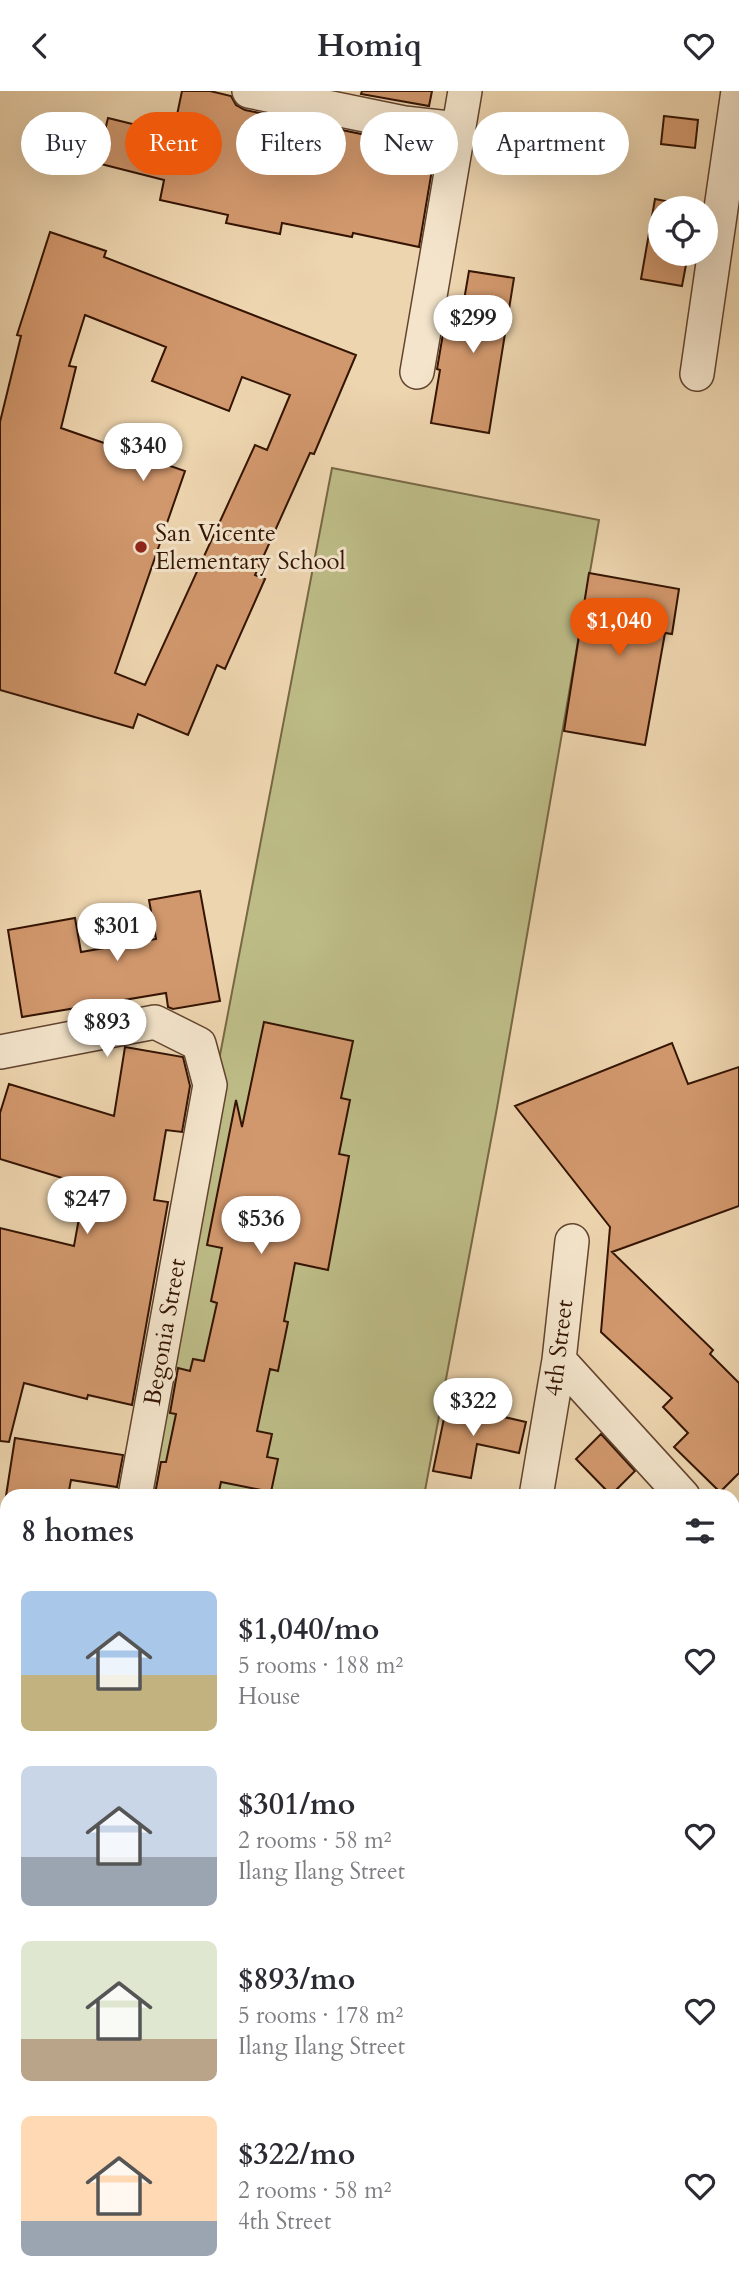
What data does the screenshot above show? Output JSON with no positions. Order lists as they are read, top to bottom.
{
  "streets": {
    "street": ["Begonia Street", "4th Street"]
  },
  "places": ["San Vicente Elementary School"],
  "page": {
    "header": "Homiq",
    "chip": [
      "Buy",
      "Rent",
      "Filters",
      "New",
      "Apartment"
    ],
    "price": [
      "$299",
      "$340",
      "$1,040",
      "$301",
      "$893",
      "$247",
      "$536",
      "$322"
    ],
    "heading": "8 homes",
    "list": [
      {
        "name": "$1,040/mo",
        "note": "5 rooms · 188 m² · House"
      },
      {
        "name": "$301/mo",
        "note": "2 rooms · 58 m² · Ilang Ilang Street"
      },
      {
        "name": "$893/mo",
        "note": "5 rooms · 178 m² · Ilang Ilang Street"
      },
      {
        "name": "$322/mo",
        "note": "2 rooms · 58 m² · 4th Street"
      }
    ]
  }
}
